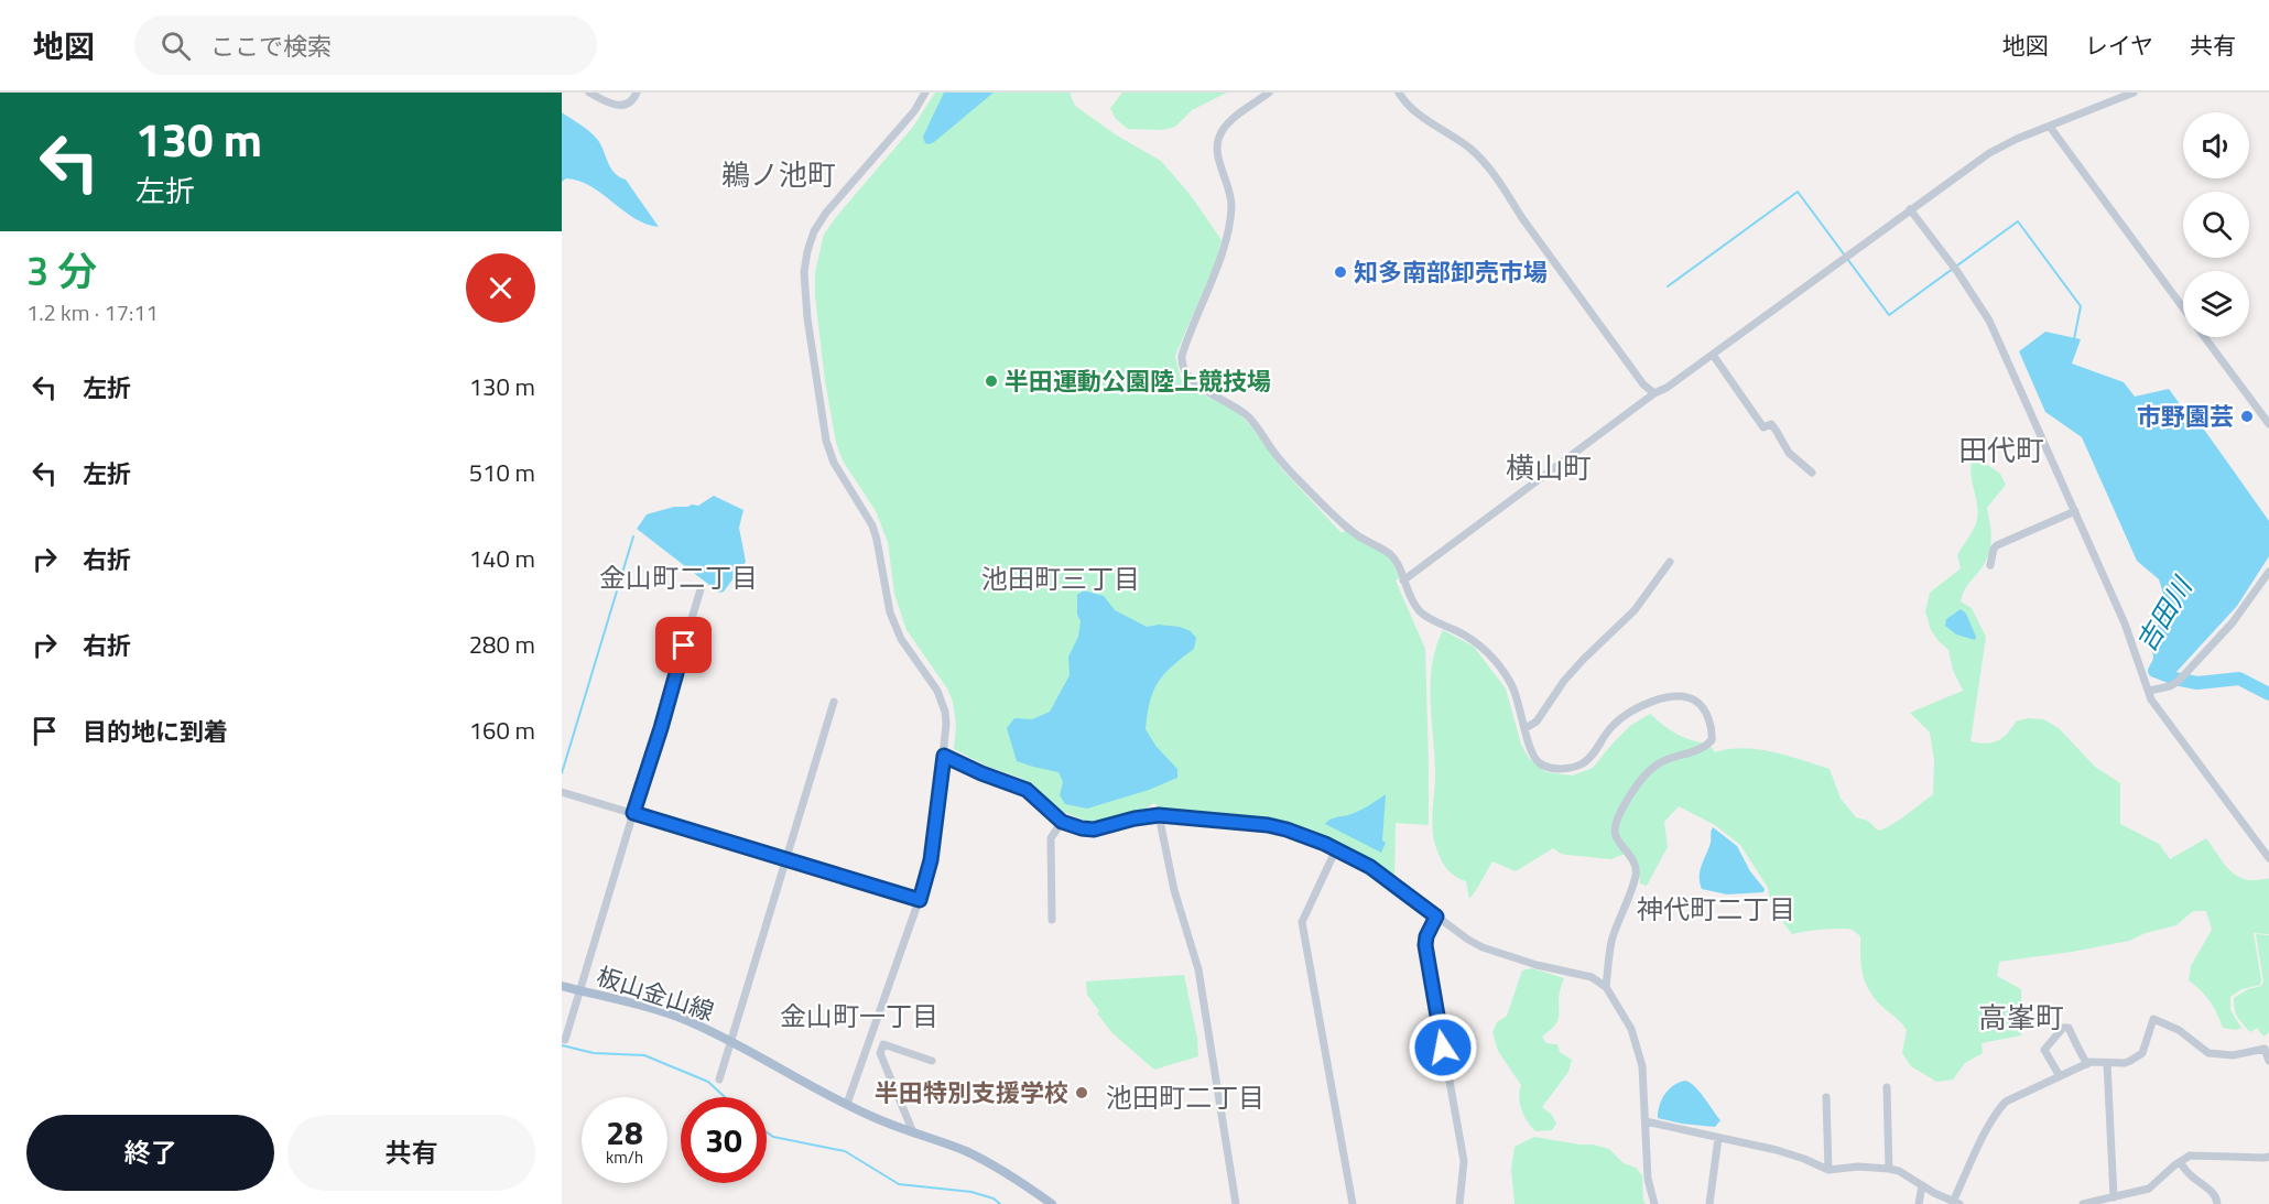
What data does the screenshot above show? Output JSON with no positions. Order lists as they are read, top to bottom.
{
  "streets": {
    "main road": ["板山金山線"]
  },
  "districts": [
    "鵜ノ池町",
    "田代町",
    "横山町",
    "金山町二丁目",
    "池田町三丁目",
    "神代町二丁目",
    "金山町一丁目",
    "高峯町",
    "池田町二丁目"
  ],
  "water": ["吉田川"],
  "places": [
    "知多南部卸売市場",
    "半田運動公園陸上競技場",
    "市野園芸",
    "半田特別支援学校"
  ],
  "page": {
    "header": "地図",
    "search": "ここで検索",
    "nav": ["地図", "レイヤ", "共有"],
    "turn": ["130 m", "左折"],
    "heading": ["3 分", "1.2 km · 17:11"],
    "list": [
      {
        "name": "左折",
        "value": "130 m"
      },
      {
        "name": "左折",
        "value": "510 m"
      },
      {
        "name": "右折",
        "value": "140 m"
      },
      {
        "name": "右折",
        "value": "280 m"
      },
      {
        "name": "目的地に到着",
        "value": "160 m"
      }
    ],
    "speed": "28 km/h",
    "limit": "30",
    "buttons": ["終了", "共有"]
  }
}
